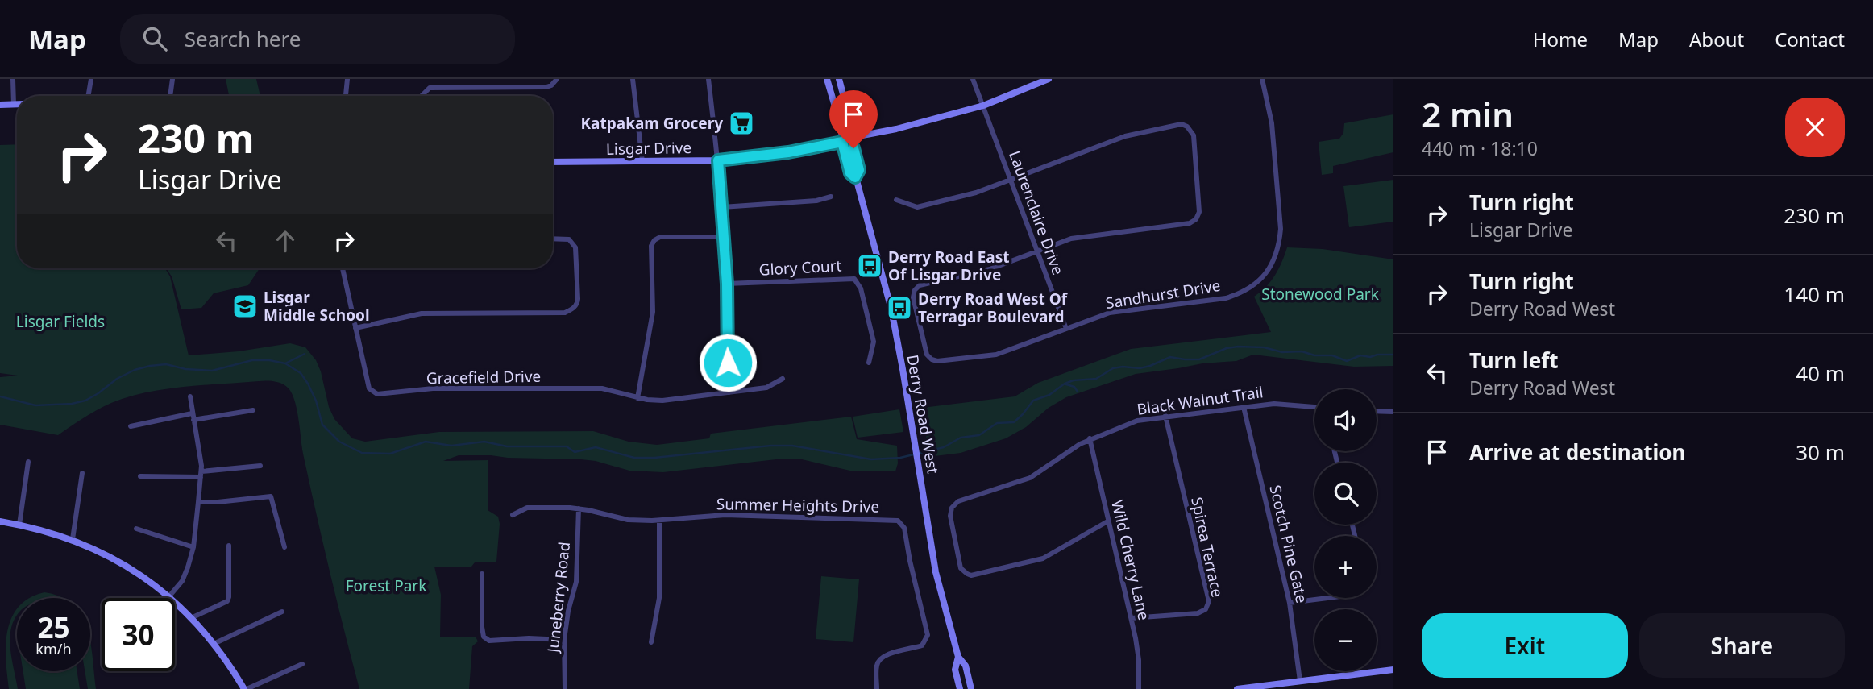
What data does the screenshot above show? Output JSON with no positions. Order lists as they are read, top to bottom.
{
  "streets": {
    "street": [
      "Lisgar Drive",
      "Laurenclaire Drive",
      "Glory Court",
      "Sandhurst Drive",
      "Gracefield Drive",
      "Black Walnut Trail",
      "Derry Road West",
      "Summer Heights Drive",
      "Scotch Pine Gate",
      "Spirea Terrace",
      "Wild Cherry Lane",
      "Juneberry Road"
    ]
  },
  "crossings": [
    ["Lisgar Drive", "Laurenclaire Drive"],
    ["Lisgar Drive", "Derry Road West"],
    ["Laurenclaire Drive", "Sandhurst Drive"],
    ["Black Walnut Trail", "Scotch Pine Gate"],
    ["Black Walnut Trail", "Spirea Terrace"],
    ["Black Walnut Trail", "Wild Cherry Lane"],
    ["Spirea Terrace", "Wild Cherry Lane"]
  ],
  "parks": ["Stonewood Park", "Lisgar Fields", "Forest Park"],
  "places": {
    "supermarket": ["Katpakam Grocery"],
    "bus stop": ["Derry Road East Of Lisgar Drive", "Derry Road West Of Terragar Boulevard"],
    "school or university": ["Lisgar Middle School"]
  },
  "page": {
    "header": "Map",
    "search": "Search here",
    "nav": [
      "Home",
      "Map",
      "About",
      "Contact"
    ],
    "heading": ["2 min", "440 m · 18:10"],
    "turn": ["230 m", "Lisgar Drive"],
    "list": [
      {
        "name": "Turn right",
        "note": "Lisgar Drive",
        "value": "230 m"
      },
      {
        "name": "Turn right",
        "note": "Derry Road West",
        "value": "140 m"
      },
      {
        "name": "Turn left",
        "note": "Derry Road West",
        "value": "40 m"
      },
      {
        "name": "Arrive at destination",
        "value": "30 m"
      }
    ],
    "map_buttons": ["+", "−"],
    "speed": "25 km/h",
    "limit": "30",
    "buttons": ["Exit", "Share"]
  }
}
